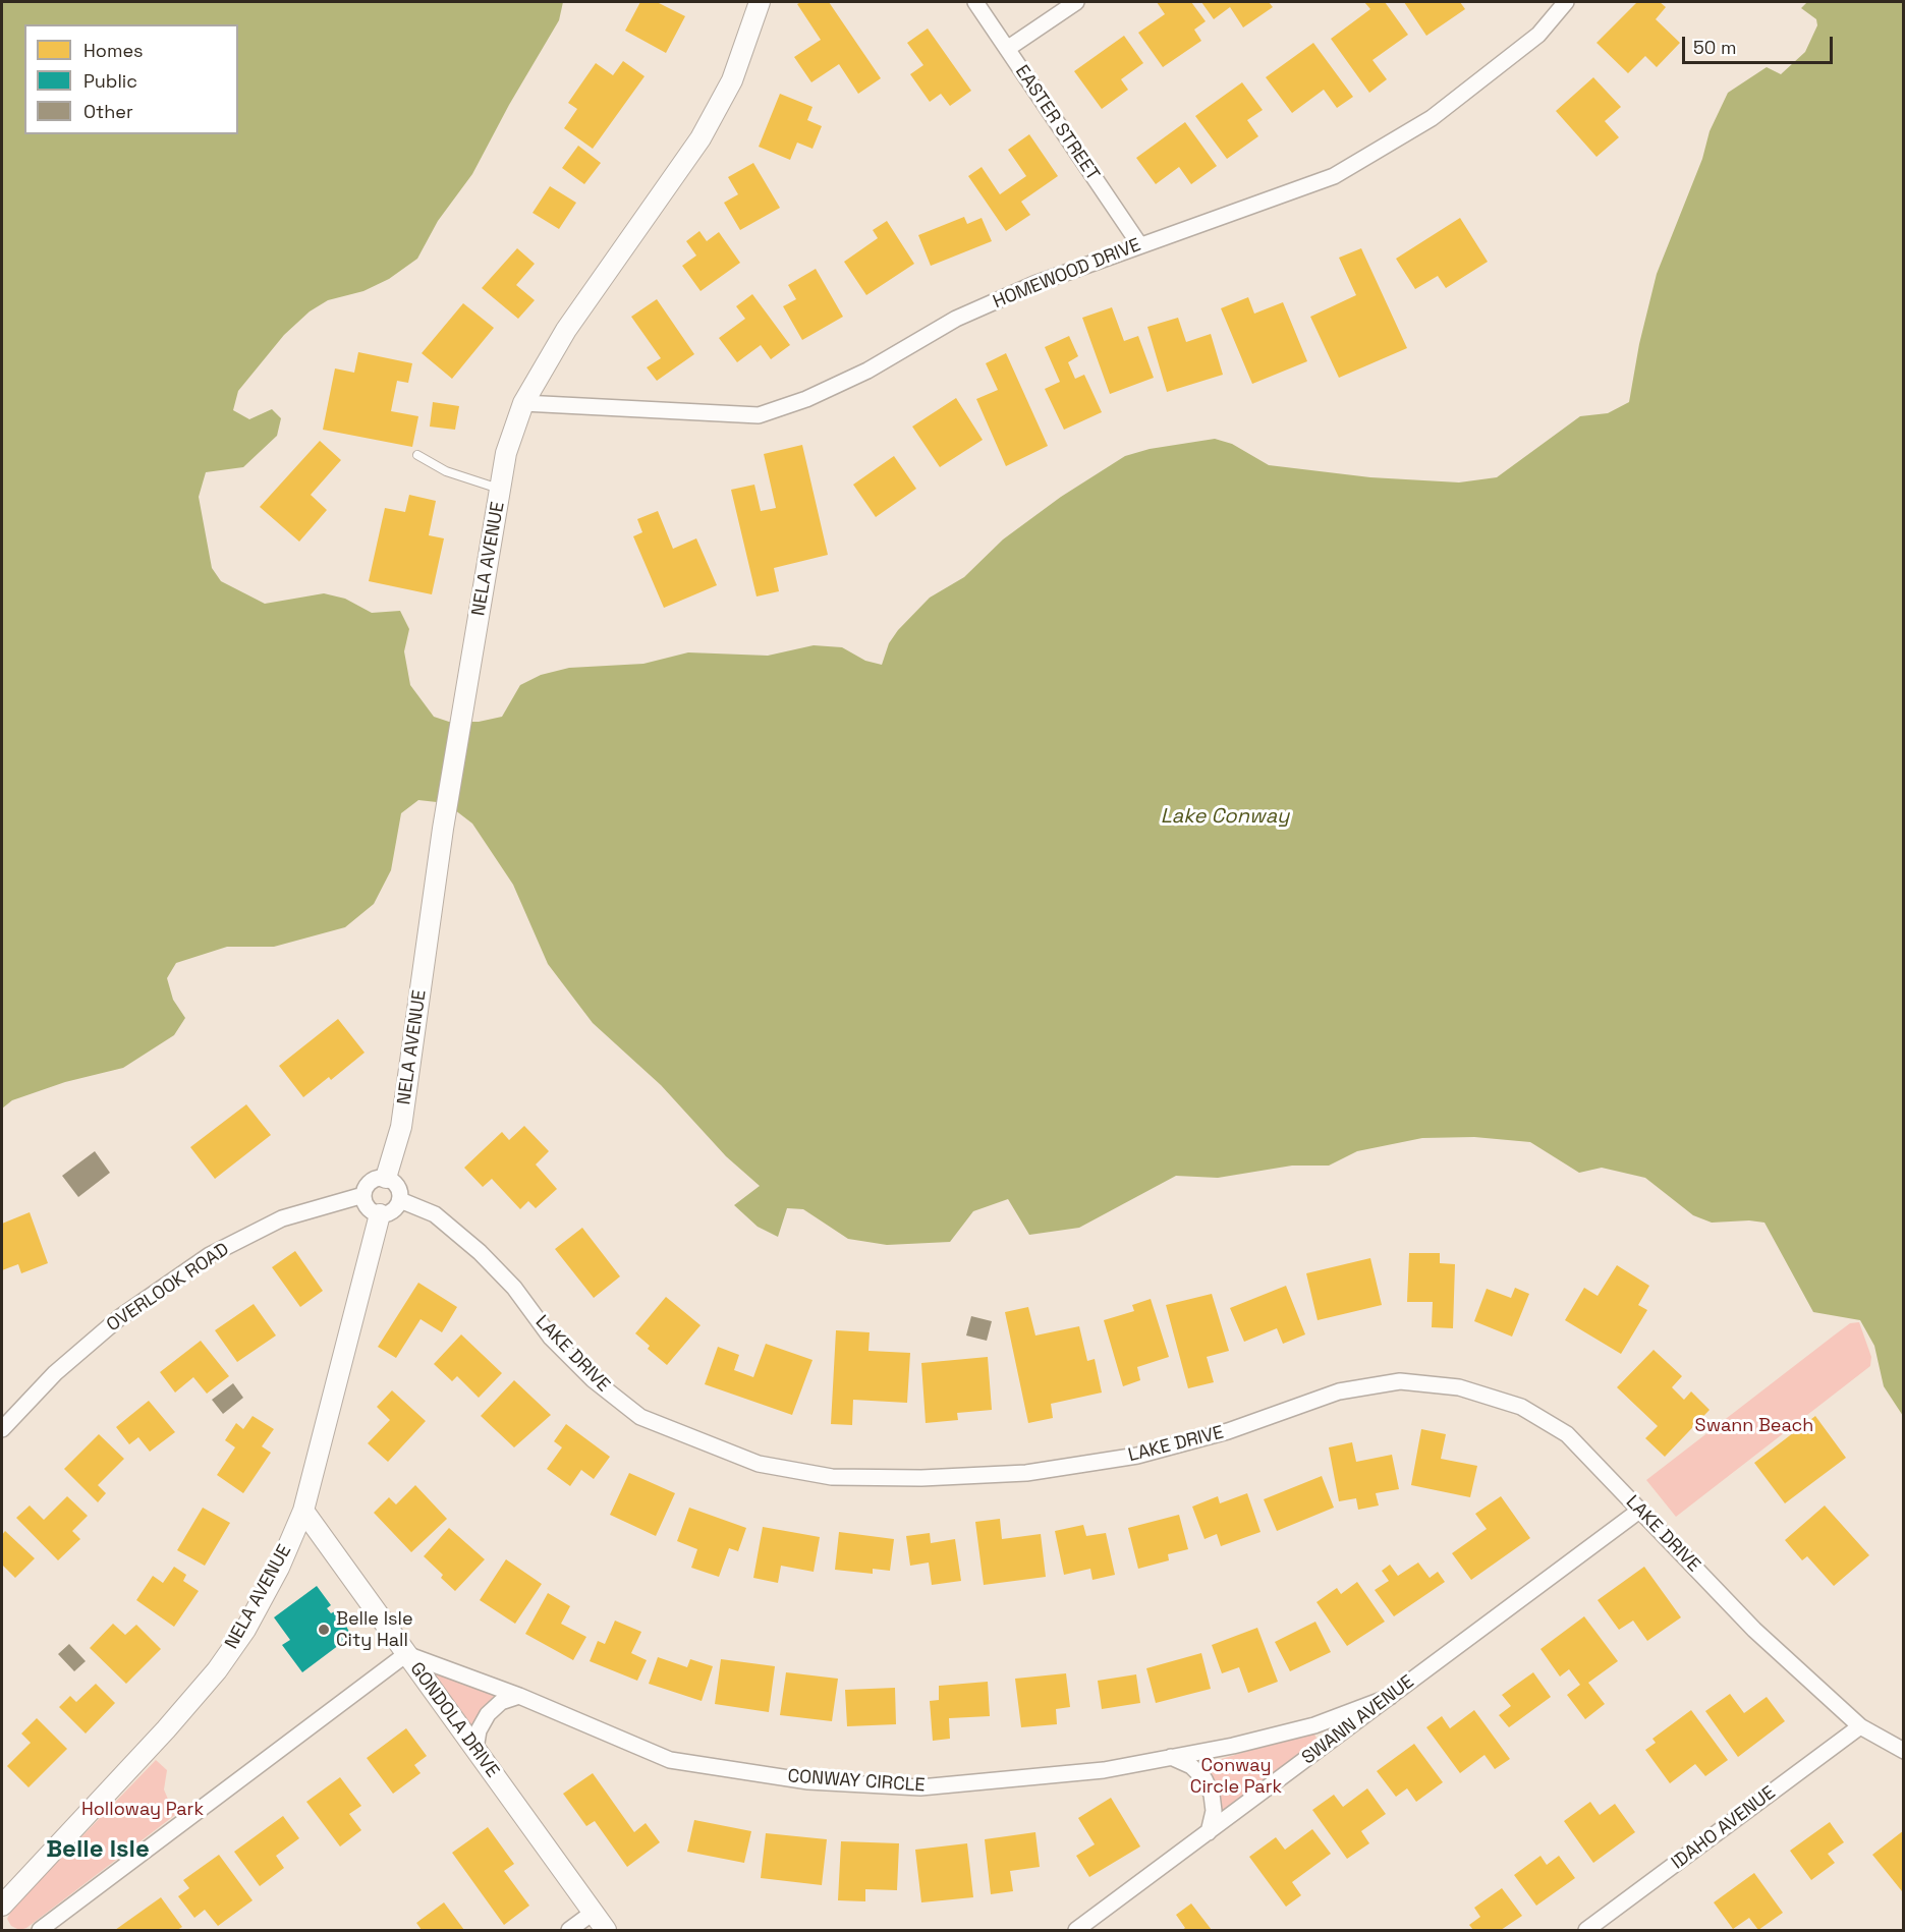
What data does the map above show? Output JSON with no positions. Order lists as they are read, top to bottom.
{
  "streets": {
    "street": [
      "EASTER STREET",
      "HOMEWOOD DRIVE",
      "NELA AVENUE",
      "OVERLOOK ROAD",
      "LAKE DRIVE",
      "GONDOLA DRIVE",
      "SWANN AVENUE",
      "CONWAY CIRCLE",
      "IDAHO AVENUE"
    ]
  },
  "crossings": [
    ["EASTER STREET", "HOMEWOOD DRIVE"],
    ["HOMEWOOD DRIVE", "NELA AVENUE"],
    ["NELA AVENUE", "OVERLOOK ROAD"],
    ["NELA AVENUE", "LAKE DRIVE"],
    ["NELA AVENUE", "GONDOLA DRIVE"],
    ["OVERLOOK ROAD", "LAKE DRIVE"],
    ["LAKE DRIVE", "SWANN AVENUE"],
    ["LAKE DRIVE", "IDAHO AVENUE"],
    ["GONDOLA DRIVE", "CONWAY CIRCLE"],
    ["SWANN AVENUE", "CONWAY CIRCLE"]
  ],
  "districts": ["Belle Isle"],
  "water": ["Lake Conway"],
  "parks": ["Swann Beach", "Conway Circle Park", "Holloway Park"],
  "places": ["Belle Isle City Hall"],
  "legend": ["Homes", "Public", "Other"],
  "scale_bar": "50 m"
}
